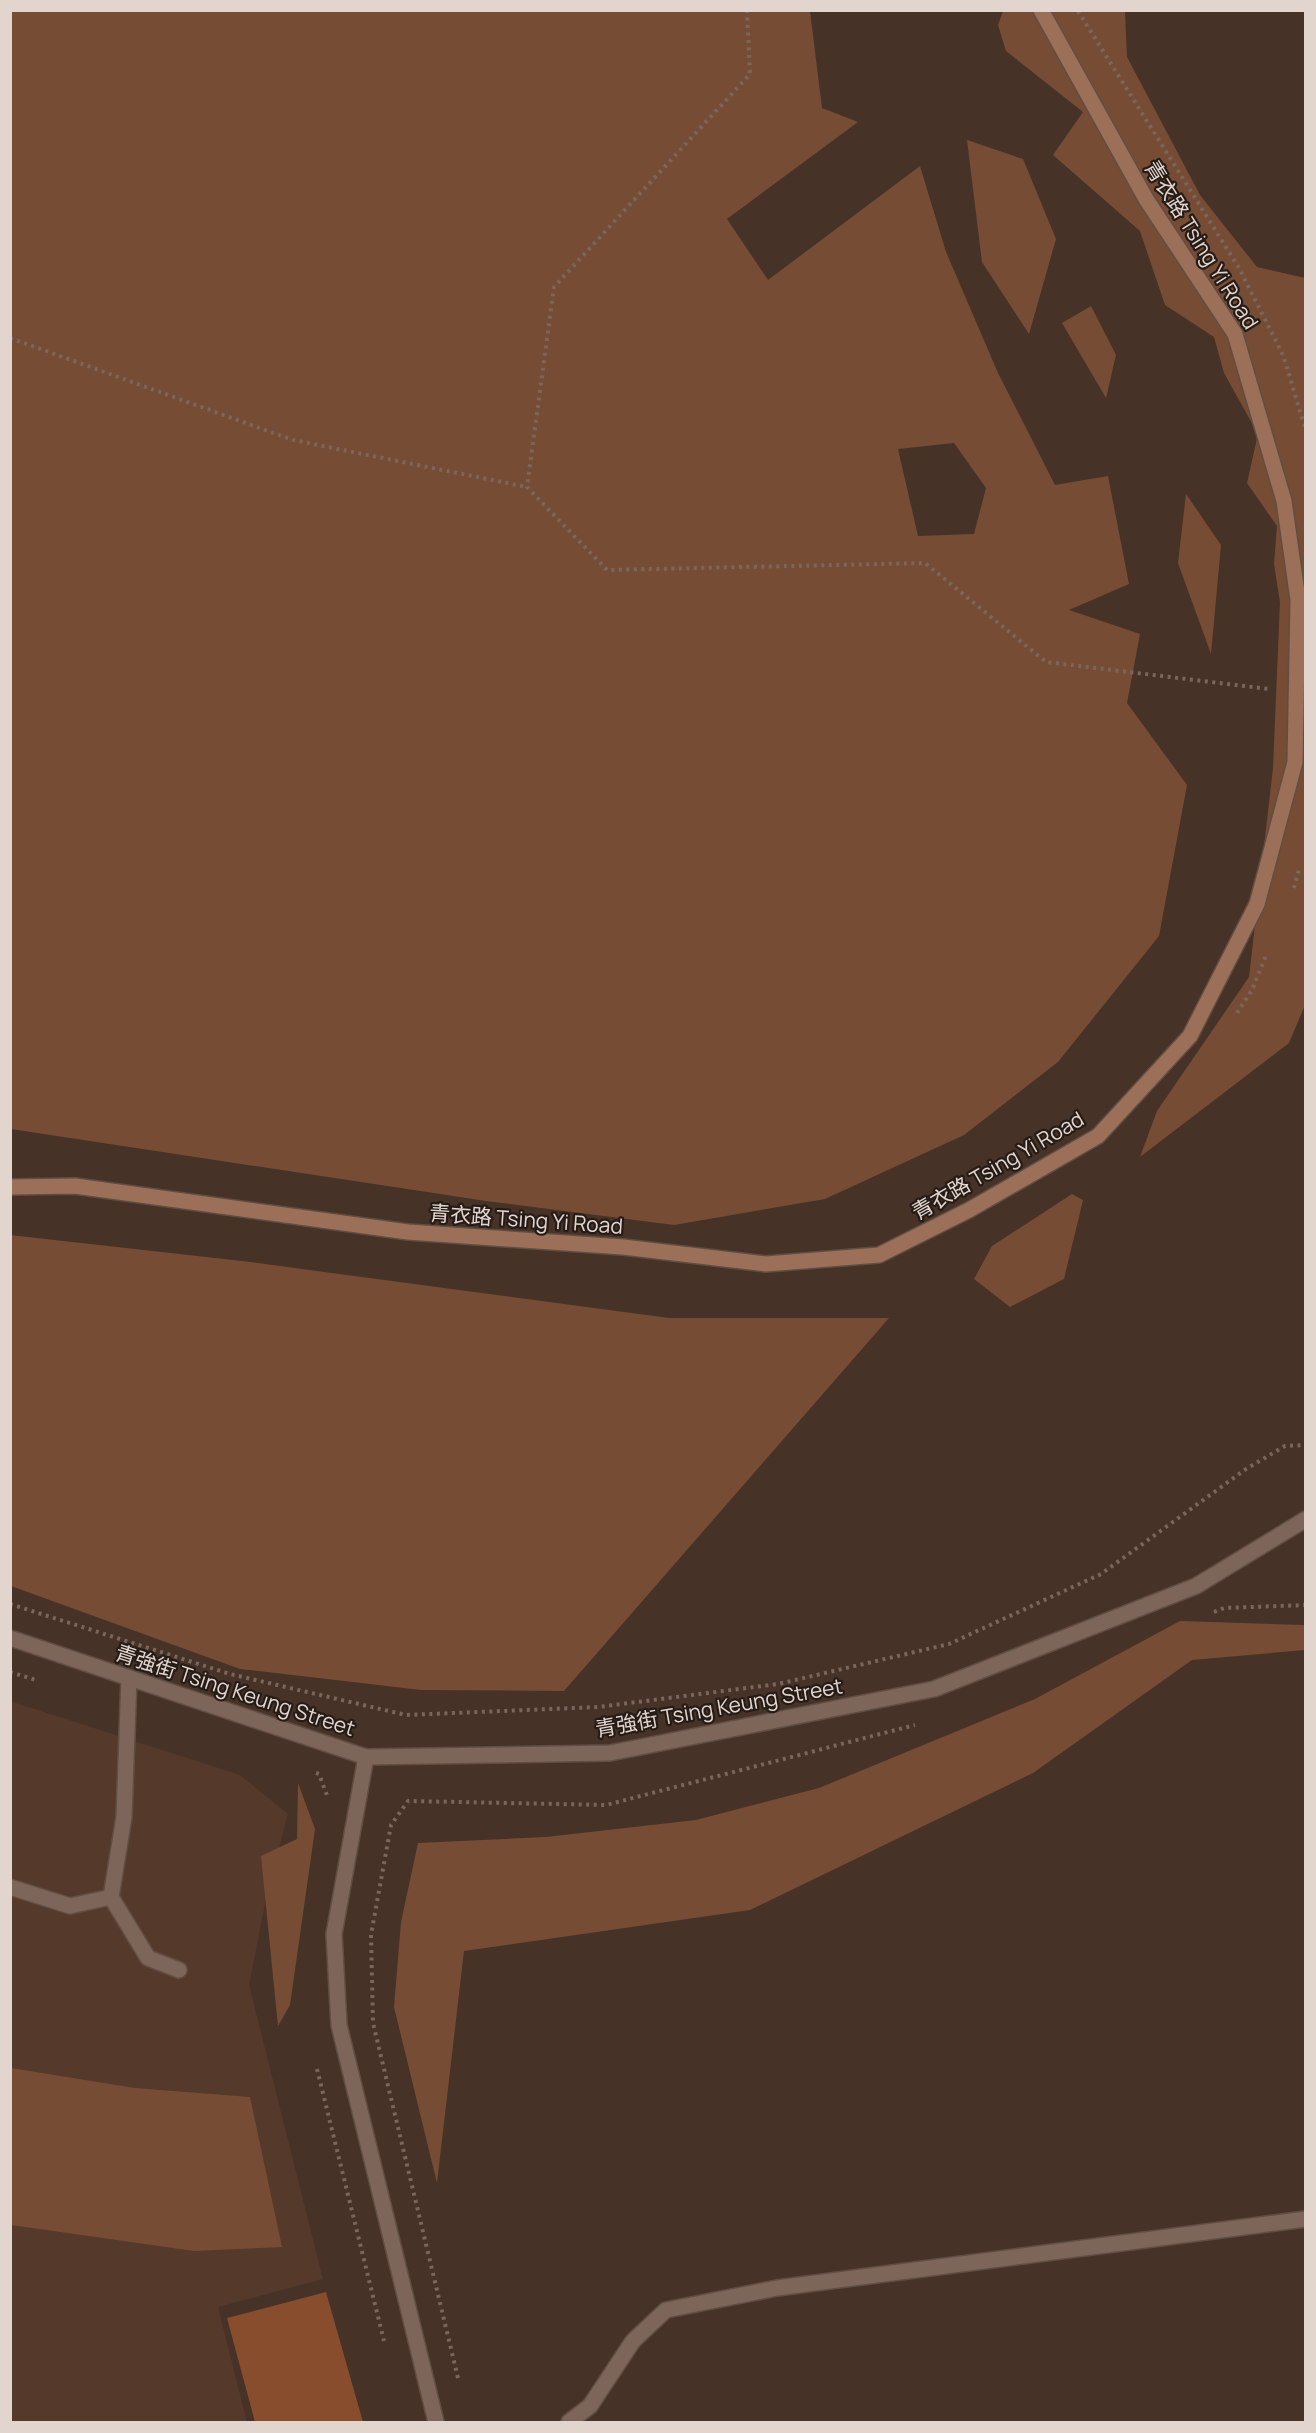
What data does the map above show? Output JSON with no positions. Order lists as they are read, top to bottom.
{
  "streets": {
    "main road": ["青衣路 Tsing Yi Road"],
    "street": ["青強街 Tsing Keung Street"]
  }
}
